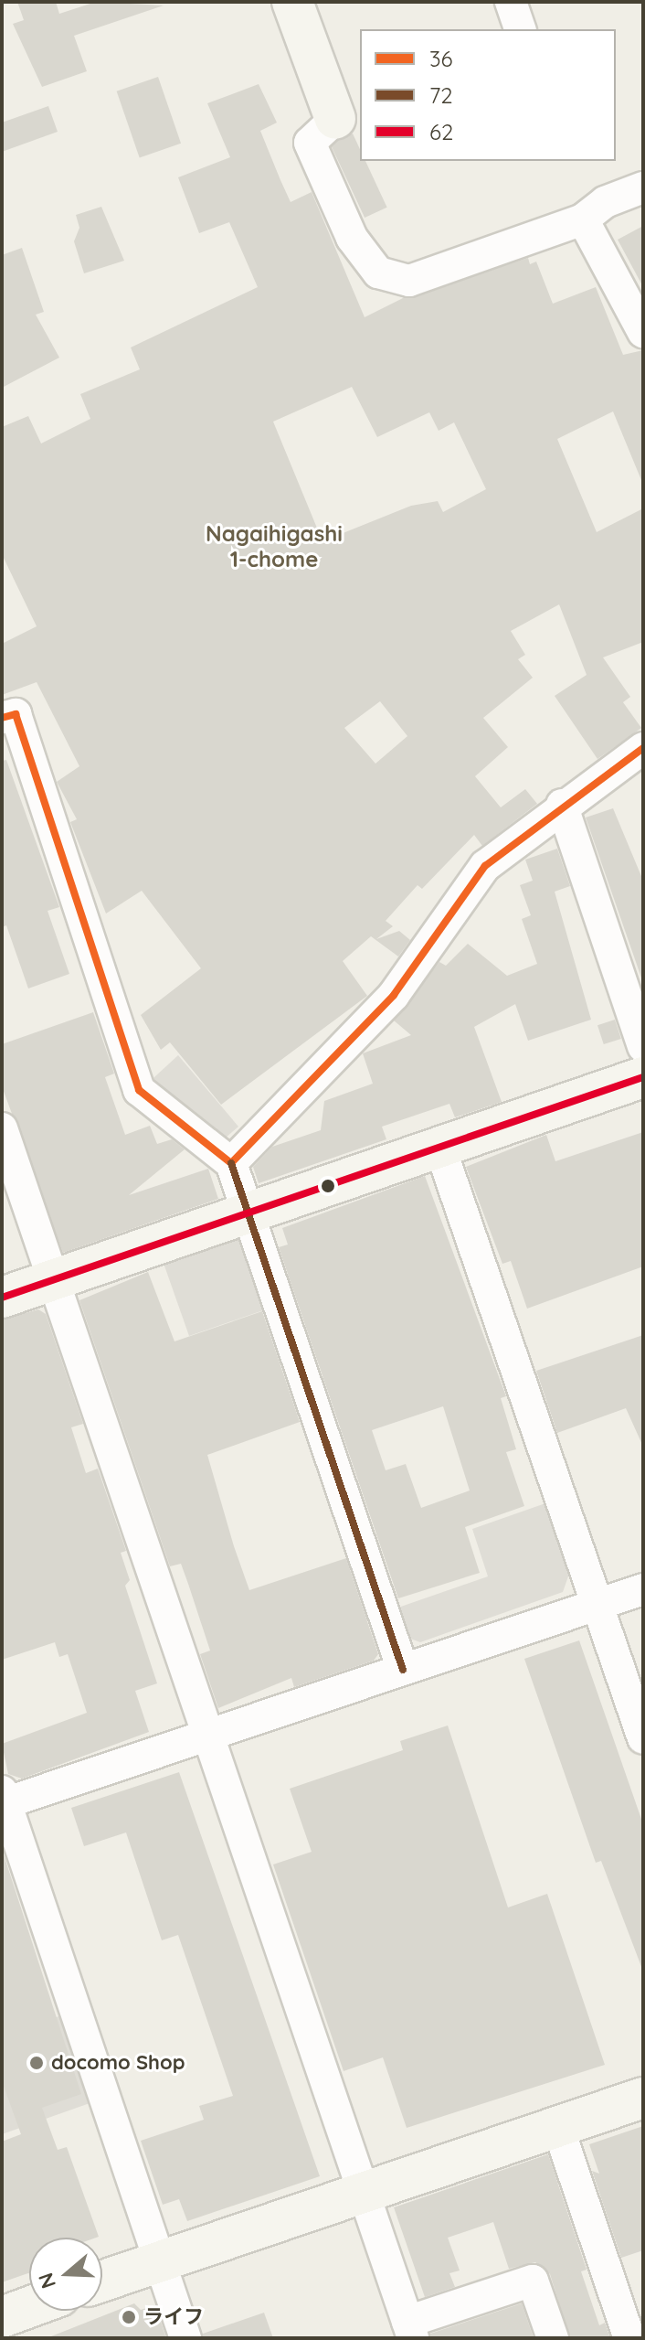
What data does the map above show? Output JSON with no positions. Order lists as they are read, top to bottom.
{
  "districts": ["Nagaihigashi 1-chome"],
  "places": ["docomo Shop", "ライフ"],
  "lines": ["transit line 36", "transit line 62", "transit line 72"],
  "legend": ["36", "72", "62"],
  "north": "left"
}
